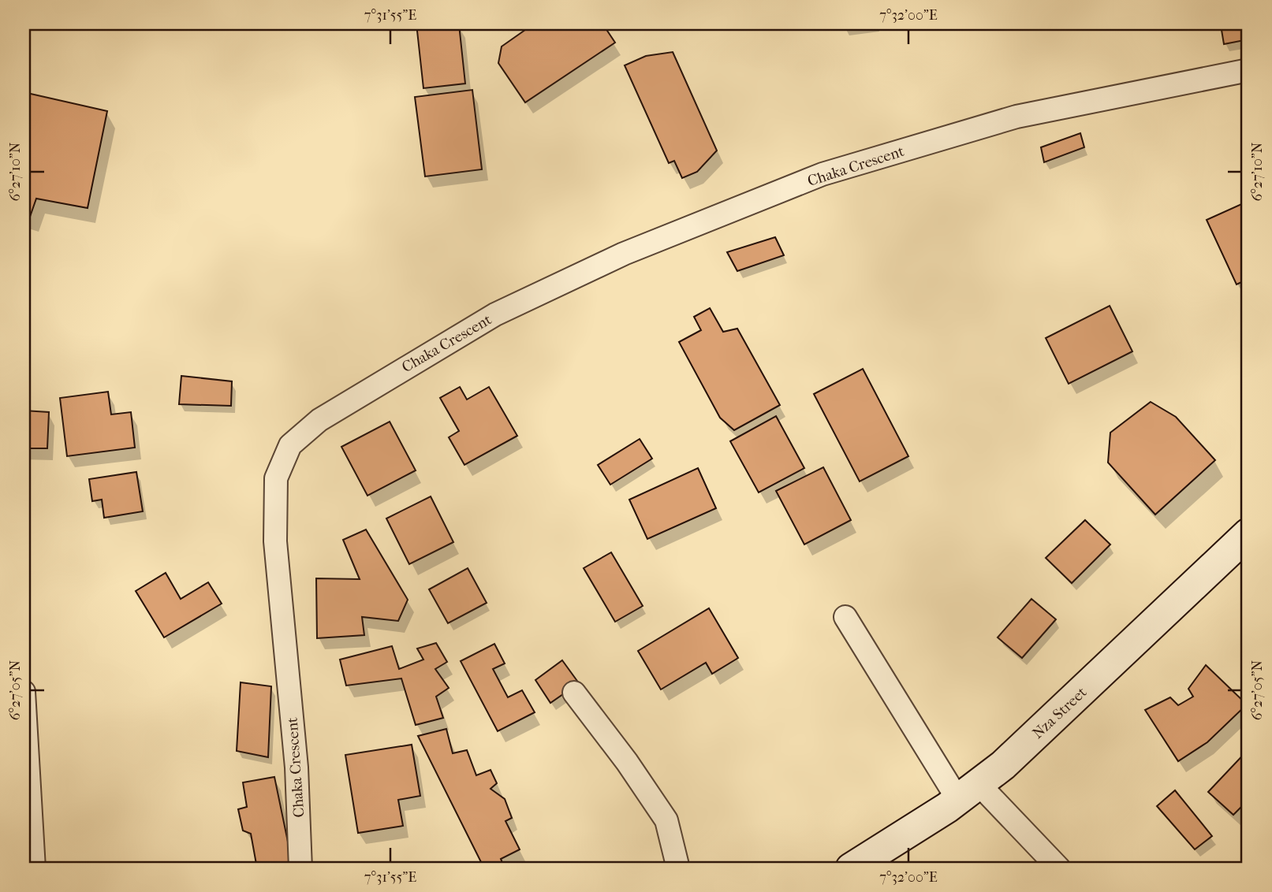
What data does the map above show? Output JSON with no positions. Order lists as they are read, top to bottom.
{
  "streets": {
    "street": ["Chaka Crescent", "Nza Street"]
  },
  "coordinates": [
    "7°31'55\"E",
    "7°32'00\"E",
    "6°27'10\"N",
    "6°27'05\"N"
  ]
}
